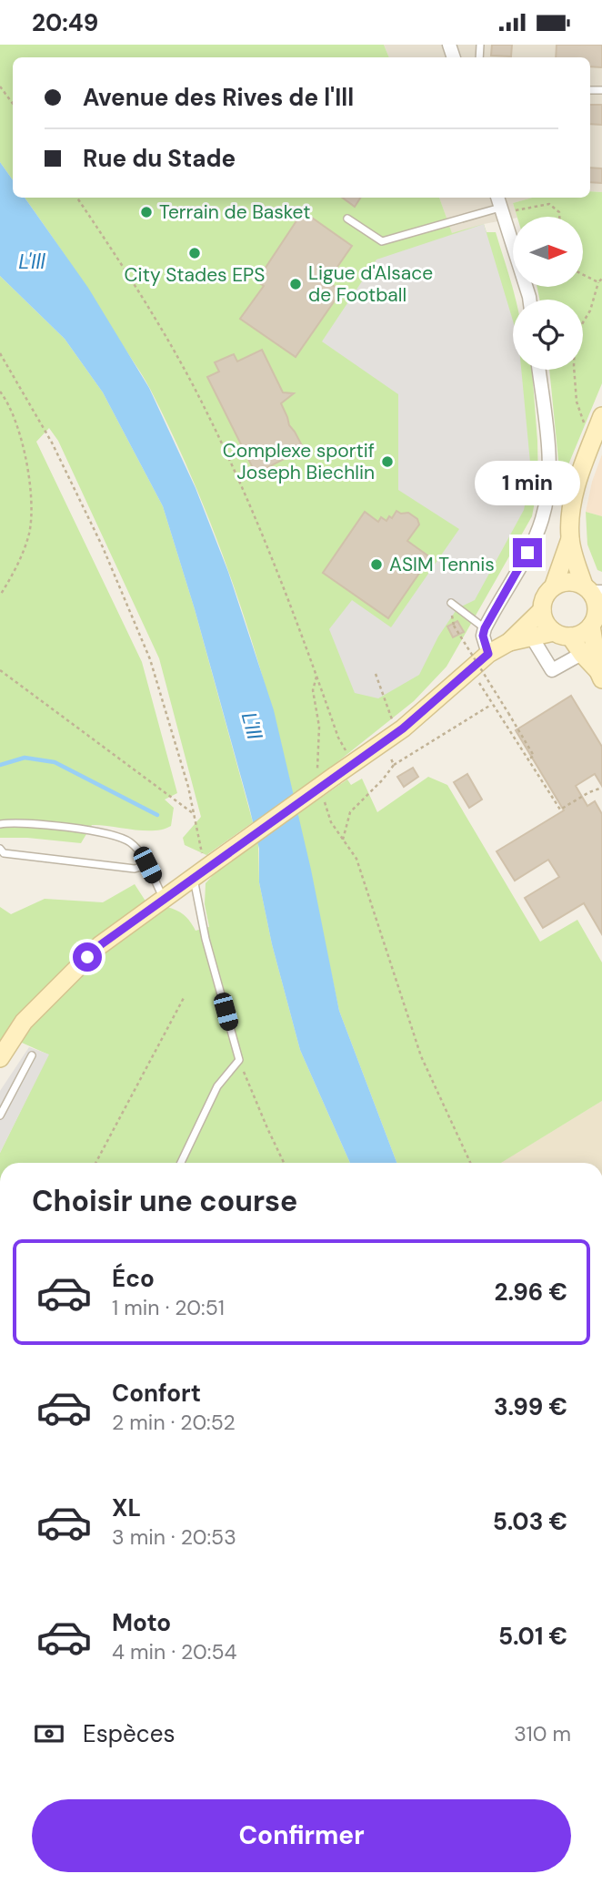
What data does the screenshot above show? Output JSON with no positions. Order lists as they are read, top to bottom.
{
  "water": ["L'Ill"],
  "places": [
    "Terrain de Basket",
    "City Stades EPS",
    "Ligue d'Alsace de Football",
    "Complexe sportif Joseph Biechlin",
    "ASIM Tennis"
  ],
  "north": "right",
  "page": {
    "status": "20:49",
    "banner": ["Avenue des Rives de l'Ill", "Rue du Stade"],
    "bubble": "1 min",
    "heading": "Choisir une course",
    "list": [
      {
        "name": "Éco",
        "note": "1 min · 20:51",
        "value": "2.96 €"
      },
      {
        "name": "Confort",
        "note": "2 min · 20:52",
        "value": "3.99 €"
      },
      {
        "name": "XL",
        "note": "3 min · 20:53",
        "value": "5.03 €"
      },
      {
        "name": "Moto",
        "note": "4 min · 20:54",
        "value": "5.01 €"
      }
    ],
    "pay": ["Espèces", "310 m"],
    "buttons": "Confirmer"
  }
}
